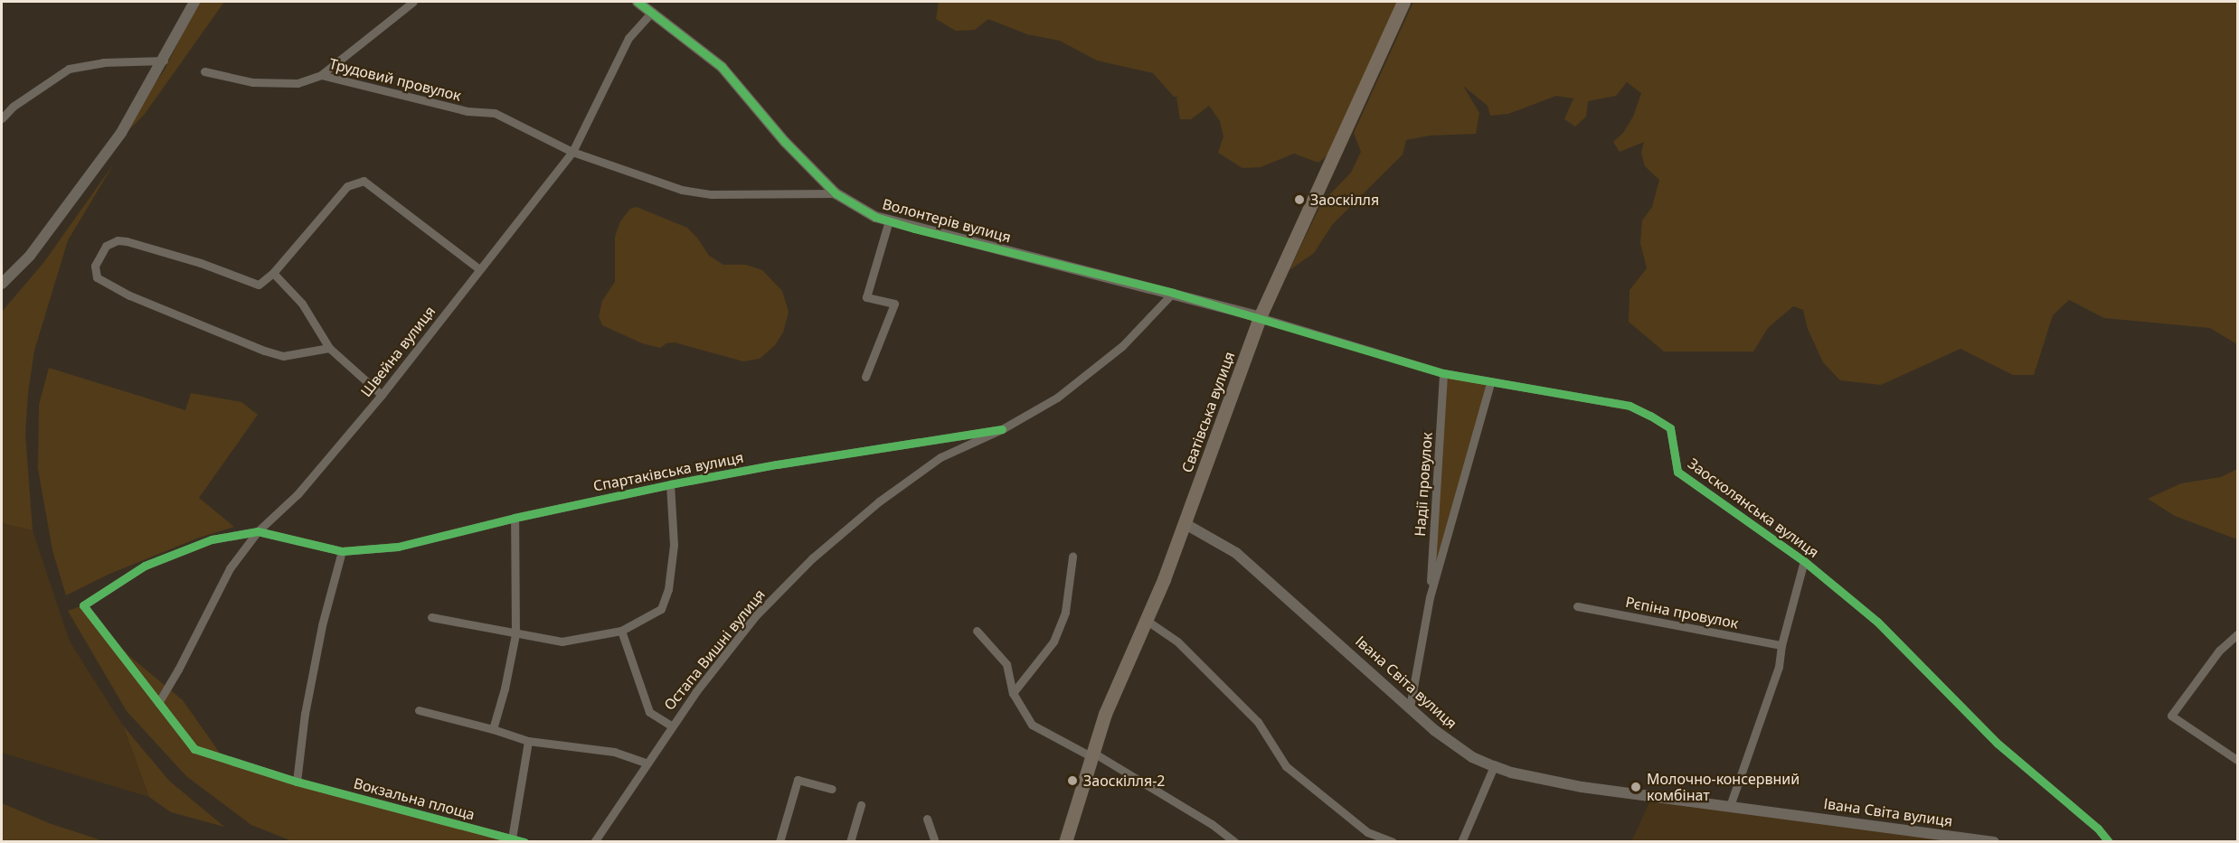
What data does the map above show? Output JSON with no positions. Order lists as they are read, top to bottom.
{
  "streets": {
    "main road": ["Сватівська вулиця"],
    "street": [
      "Трудовий провулок",
      "Волонтерів вулиця",
      "Швейна вулиця",
      "Спартаківська вулиця",
      "Надії провулок",
      "Заосколянська вулиця",
      "Рєпіна провулок",
      "Остапа Вишні вулиця",
      "Івана Світа вулиця",
      "Вокзальна площа"
    ]
  },
  "crossings": [
    ["Трудовий провулок", "Волонтерів вулиця"],
    ["Трудовий провулок", "Швейна вулиця"],
    ["Волонтерів вулиця", "Швейна вулиця"],
    ["Волонтерів вулиця", "Сватівська вулиця"],
    ["Волонтерів вулиця", "Заосколянська вулиця"],
    ["Волонтерів вулиця", "Остапа Вишні вулиця"],
    ["Швейна вулиця", "Спартаківська вулиця"],
    ["Швейна вулиця", "Вокзальна площа"],
    ["Сватівська вулиця", "Заосколянська вулиця"],
    ["Сватівська вулиця", "Івана Світа вулиця"],
    ["Спартаківська вулиця", "Остапа Вишні вулиця"],
    ["Спартаківська вулиця", "Вокзальна площа"],
    ["Надії провулок", "Заосколянська вулиця"],
    ["Надії провулок", "Івана Світа вулиця"]
  ],
  "places": ["Заоскілля", "Заоскілля-2", "Молочно-консервний комбінат"]
}
